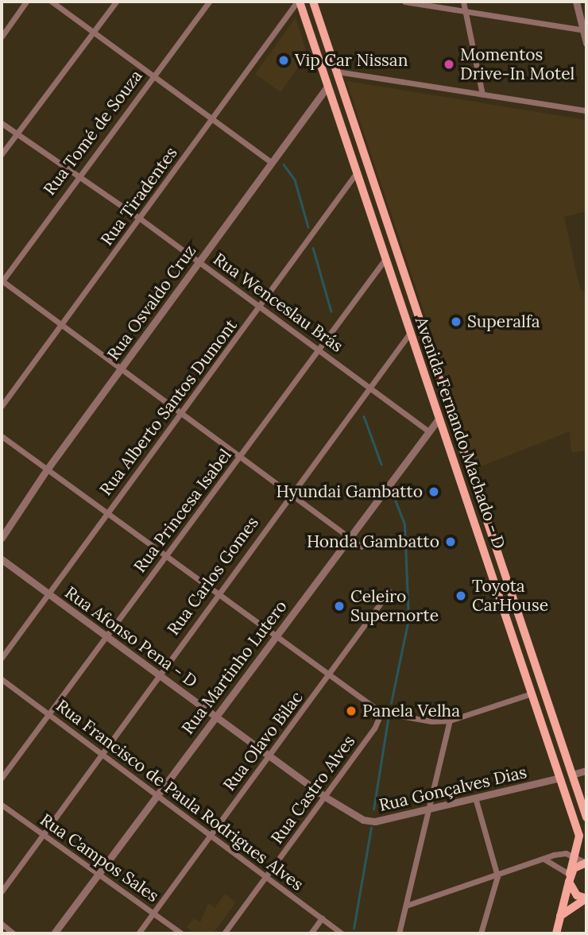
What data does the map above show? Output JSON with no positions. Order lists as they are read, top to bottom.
{
  "streets": {
    "main road": ["Avenida Fernando Machado - D"],
    "street": [
      "Rua Tomé de Souza",
      "Rua Tiradentes",
      "Rua Osvaldo Cruz",
      "Rua Wenceslau Brás",
      "Rua Alberto Santos Dumont",
      "Rua Princesa Isabel",
      "Rua Carlos Gomes",
      "Rua Afonso Pena - D",
      "Rua Martinho Lutero",
      "Rua Olavo Bilac",
      "Rua Gonçalves Dias",
      "Rua Castro Alves",
      "Rua Francisco de Paula Rodrigues Alves",
      "Rua Campos Sales"
    ]
  },
  "crossings": [
    ["Rua Tomé de Souza", "Rua Wenceslau Brás"],
    ["Rua Tiradentes", "Rua Wenceslau Brás"],
    ["Rua Tiradentes", "Avenida Fernando Machado - D"],
    ["Rua Osvaldo Cruz", "Rua Wenceslau Brás"],
    ["Rua Osvaldo Cruz", "Avenida Fernando Machado - D"],
    ["Rua Wenceslau Brás", "Rua Alberto Santos Dumont"],
    ["Rua Wenceslau Brás", "Rua Princesa Isabel"],
    ["Rua Wenceslau Brás", "Rua Carlos Gomes"],
    ["Rua Wenceslau Brás", "Rua Martinho Lutero"],
    ["Rua Alberto Santos Dumont", "Avenida Fernando Machado - D"],
    ["Rua Alberto Santos Dumont", "Rua Afonso Pena - D"],
    ["Avenida Fernando Machado - D", "Rua Princesa Isabel"],
    ["Avenida Fernando Machado - D", "Rua Carlos Gomes"],
    ["Avenida Fernando Machado - D", "Rua Martinho Lutero"],
    ["Avenida Fernando Machado - D", "Rua Gonçalves Dias"],
    ["Rua Princesa Isabel", "Rua Afonso Pena - D"],
    ["Rua Princesa Isabel", "Rua Francisco de Paula Rodrigues Alves"],
    ["Rua Carlos Gomes", "Rua Afonso Pena - D"],
    ["Rua Carlos Gomes", "Rua Francisco de Paula Rodrigues Alves"],
    ["Rua Carlos Gomes", "Rua Campos Sales"],
    ["Rua Afonso Pena - D", "Rua Martinho Lutero"],
    ["Rua Afonso Pena - D", "Rua Olavo Bilac"],
    ["Rua Afonso Pena - D", "Rua Gonçalves Dias"],
    ["Rua Afonso Pena - D", "Rua Castro Alves"],
    ["Rua Martinho Lutero", "Rua Francisco de Paula Rodrigues Alves"],
    ["Rua Martinho Lutero", "Rua Campos Sales"],
    ["Rua Olavo Bilac", "Rua Francisco de Paula Rodrigues Alves"],
    ["Rua Olavo Bilac", "Rua Campos Sales"],
    ["Rua Gonçalves Dias", "Rua Castro Alves"],
    ["Rua Castro Alves", "Rua Francisco de Paula Rodrigues Alves"]
  ],
  "places": [
    "Vip Car Nissan",
    "Momentos Drive-In Motel",
    "Superalfa",
    "Hyundai Gambatto",
    "Honda Gambatto",
    "Toyota CarHouse",
    "Celeiro Supernorte",
    "Panela Velha"
  ]
}
